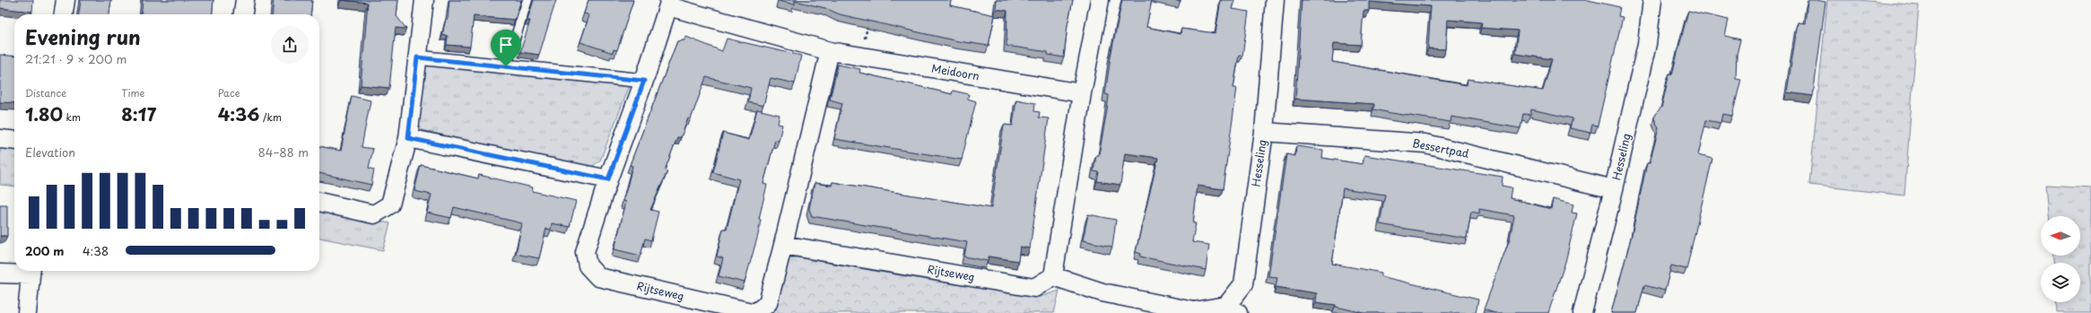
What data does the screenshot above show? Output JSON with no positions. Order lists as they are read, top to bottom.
{
  "streets": {
    "street": [
      "Meidoorn",
      "Bessertpad",
      "Hesseling",
      "Rijtseweg"
    ]
  },
  "crossings": [
    ["Bessertpad", "Hesseling"]
  ],
  "north": "left",
  "page": {
    "heading": ["Evening run", "21:21 · 9 × 200 m"],
    "stats": [
      ["Distance", "1.80 km"],
      ["Time", "8:17"],
      ["Pace", "4:36 /km"]
    ],
    "chart": ["Elevation", "84–88 m"],
    "list": [
      {
        "name": "200 m",
        "note": "4:38"
      }
    ]
  }
}
